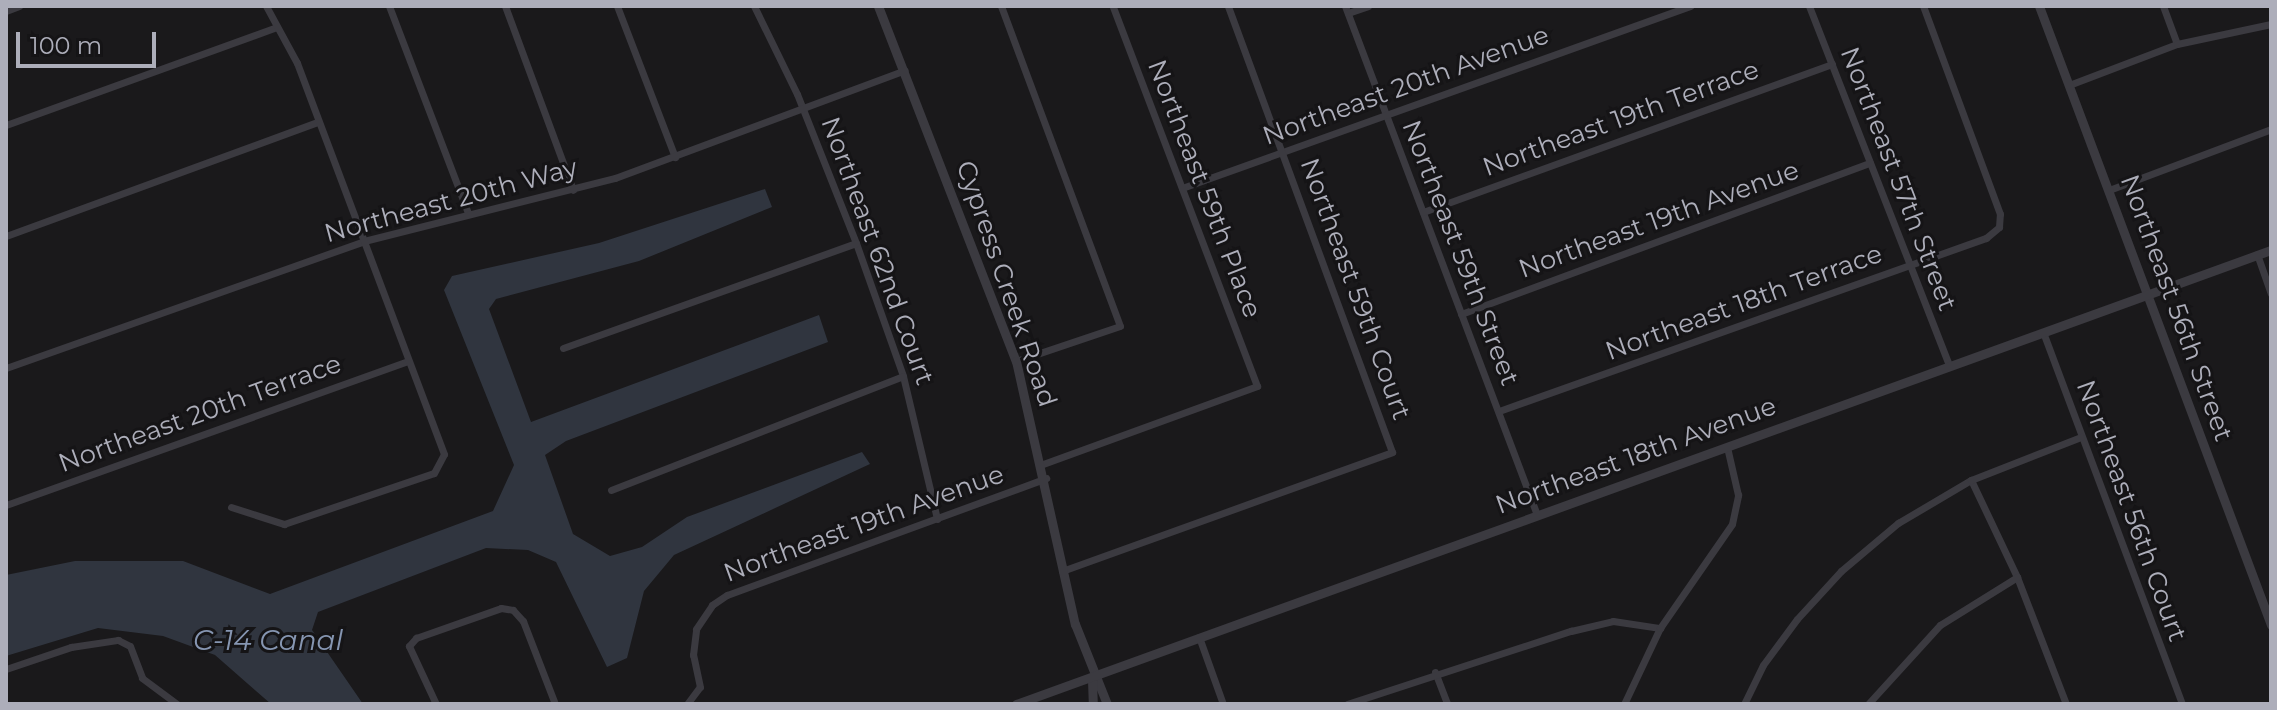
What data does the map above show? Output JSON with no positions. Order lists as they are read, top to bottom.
{
  "streets": {
    "street": [
      "Northeast 20th Avenue",
      "Northeast 19th Terrace",
      "Northeast 57th Street",
      "Northeast 59th Place",
      "Northeast 20th Way",
      "Northeast 19th Avenue",
      "Northeast 62nd Court",
      "Northeast 59th Street",
      "Cypress Creek Road",
      "Northeast 59th Court",
      "Northeast 18th Terrace",
      "Northeast 56th Street",
      "Northeast 20th Terrace",
      "Northeast 18th Avenue",
      "Northeast 56th Court"
    ]
  },
  "crossings": [
    ["Northeast 20th Avenue", "Northeast 59th Place"],
    ["Northeast 20th Avenue", "Northeast 59th Street"],
    ["Northeast 20th Avenue", "Northeast 59th Court"],
    ["Northeast 19th Terrace", "Northeast 57th Street"],
    ["Northeast 19th Terrace", "Northeast 59th Street"],
    ["Northeast 57th Street", "Northeast 19th Avenue"],
    ["Northeast 57th Street", "Northeast 18th Terrace"],
    ["Northeast 57th Street", "Northeast 18th Avenue"],
    ["Northeast 59th Place", "Cypress Creek Road"],
    ["Northeast 20th Way", "Northeast 62nd Court"],
    ["Northeast 20th Way", "Cypress Creek Road"],
    ["Northeast 19th Avenue", "Northeast 62nd Court"],
    ["Northeast 19th Avenue", "Northeast 59th Street"],
    ["Northeast 19th Avenue", "Cypress Creek Road"],
    ["Northeast 59th Street", "Northeast 18th Terrace"],
    ["Northeast 59th Street", "Northeast 18th Avenue"],
    ["Cypress Creek Road", "Northeast 59th Court"],
    ["Cypress Creek Road", "Northeast 18th Avenue"],
    ["Northeast 56th Street", "Northeast 18th Avenue"],
    ["Northeast 18th Avenue", "Northeast 56th Court"]
  ],
  "water": ["C-14 Canal"],
  "scale_bar": "100 m"
}
